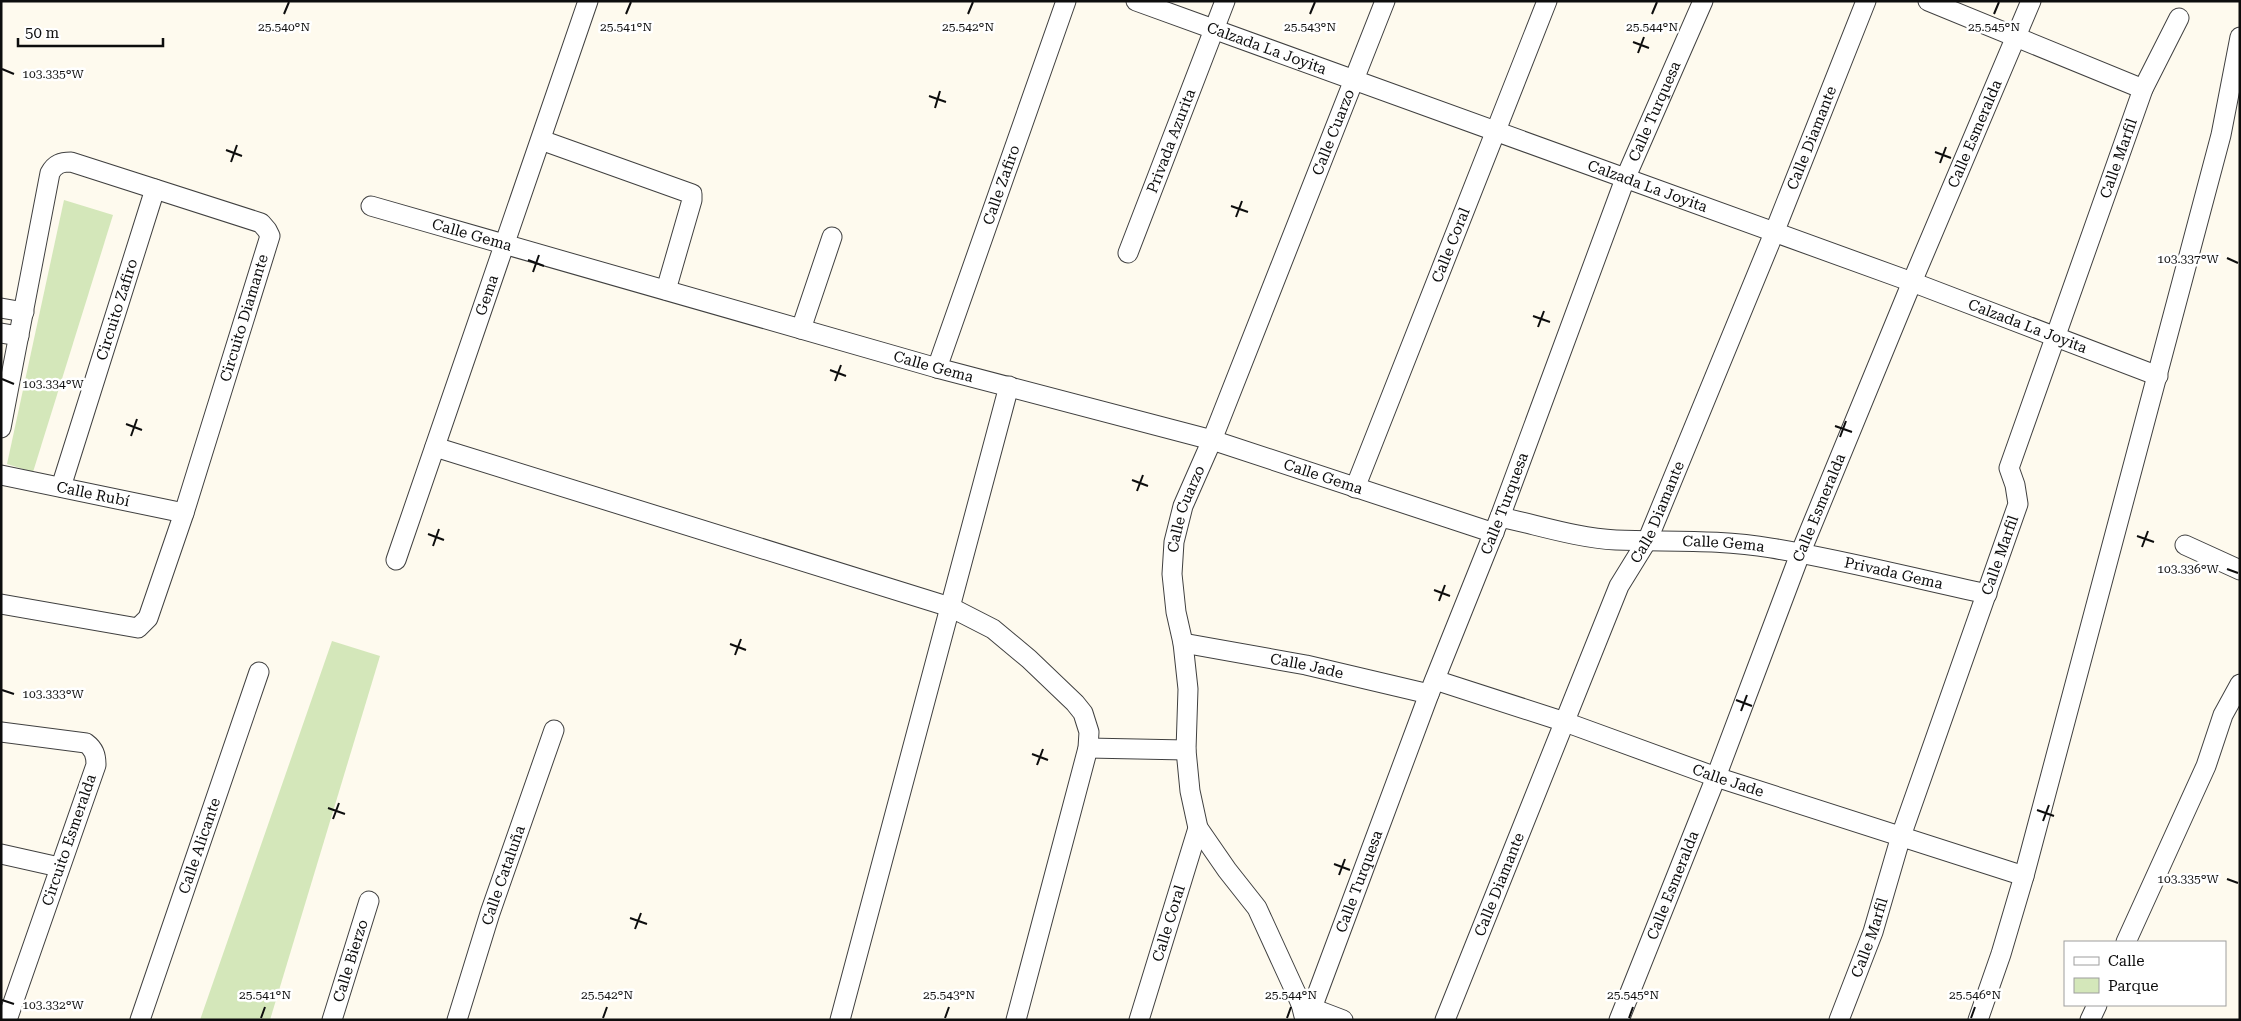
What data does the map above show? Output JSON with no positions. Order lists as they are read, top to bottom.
{
  "streets": {
    "street": [
      "Calzada La Joyita",
      "Calle Turquesa",
      "Calle Cuarzo",
      "Calle Esmeralda",
      "Calle Diamante",
      "Privada Azurita",
      "Calle Marfil",
      "Calle Zafiro",
      "Calle Gema",
      "Calle Coral",
      "Gema",
      "Circuito Zafiro",
      "Circuito Diamante",
      "Calle Rubí",
      "Privada Gema",
      "Calle Jade",
      "Circuito Esmeralda",
      "Calle Alicante",
      "Calle Cataluña",
      "Calle Bierzo"
    ]
  },
  "crossings": [
    ["Calzada La Joyita", "Calle Turquesa"],
    ["Calzada La Joyita", "Calle Cuarzo"],
    ["Calzada La Joyita", "Calle Esmeralda"],
    ["Calzada La Joyita", "Calle Diamante"],
    ["Calzada La Joyita", "Privada Azurita"],
    ["Calzada La Joyita", "Calle Marfil"],
    ["Calzada La Joyita", "Calle Coral"],
    ["Calle Turquesa", "Calle Cuarzo"],
    ["Calle Turquesa", "Calle Gema"],
    ["Calle Turquesa", "Calle Jade"],
    ["Calle Cuarzo", "Calle Gema"],
    ["Calle Cuarzo", "Calle Coral"],
    ["Calle Cuarzo", "Calle Jade"],
    ["Calle Esmeralda", "Calle Gema"],
    ["Calle Esmeralda", "Privada Gema"],
    ["Calle Esmeralda", "Calle Jade"],
    ["Calle Diamante", "Calle Gema"],
    ["Calle Diamante", "Calle Jade"],
    ["Calle Marfil", "Privada Gema"],
    ["Calle Marfil", "Calle Jade"],
    ["Calle Zafiro", "Calle Gema"],
    ["Calle Gema", "Calle Coral"],
    ["Calle Gema", "Gema"],
    ["Calle Gema", "Privada Gema"],
    ["Circuito Zafiro", "Circuito Diamante"],
    ["Circuito Zafiro", "Calle Rubí"],
    ["Circuito Diamante", "Calle Rubí"]
  ],
  "legend": ["Calle", "Parque"],
  "scale_bar": "50 m",
  "coordinates": [
    "25.540°N",
    "25.541°N",
    "25.542°N",
    "25.543°N",
    "25.544°N",
    "25.545°N",
    "103.335°W",
    "103.337°W",
    "103.334°W",
    "103.336°W",
    "103.333°W",
    "25.546°N",
    "103.332°W"
  ]
}
